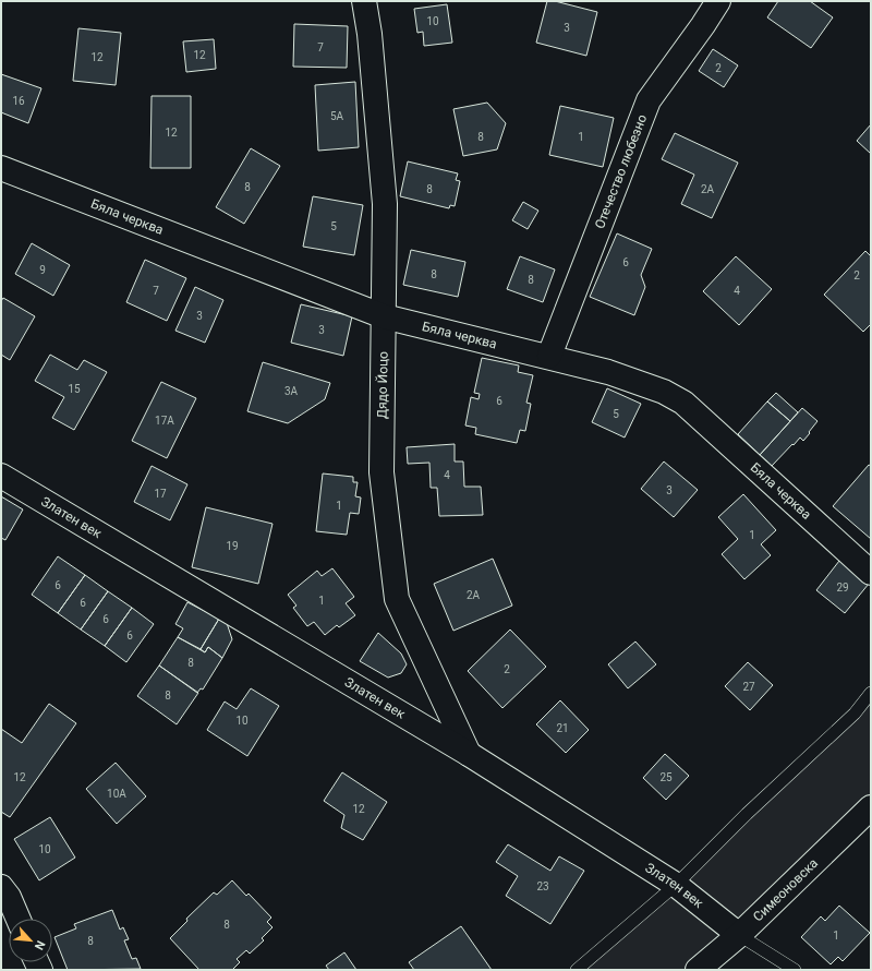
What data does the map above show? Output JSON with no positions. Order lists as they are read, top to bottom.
{
  "streets": {
    "street": [
      "Отечество любезно",
      "Бяла черква",
      "Дядо Йоцо",
      "Златен век",
      "Симеоновска"
    ]
  },
  "crossings": [
    ["Отечество любезно", "Бяла черква"],
    ["Бяла черква", "Дядо Йоцо"],
    ["Дядо Йоцо", "Златен век"],
    ["Златен век", "Симеоновска"]
  ],
  "house_numbers": [
    "10",
    "3",
    "7",
    "12",
    "12",
    "2",
    "16",
    "5А",
    "12",
    "8",
    "1",
    "8",
    "8",
    "2А",
    "5",
    "6",
    "9",
    "8",
    "2",
    "8",
    "7",
    "4",
    "3",
    "3",
    "15",
    "3А",
    "6",
    "5",
    "17А",
    "4",
    "3",
    "17",
    "1",
    "1",
    "19",
    "6",
    "29",
    "2А",
    "1",
    "6",
    "6",
    "6",
    "8",
    "2",
    "27",
    "8",
    "10",
    "21",
    "12",
    "25",
    "10А",
    "12",
    "10",
    "23",
    "8",
    "1",
    "8"
  ],
  "north": "bottom right"
}
